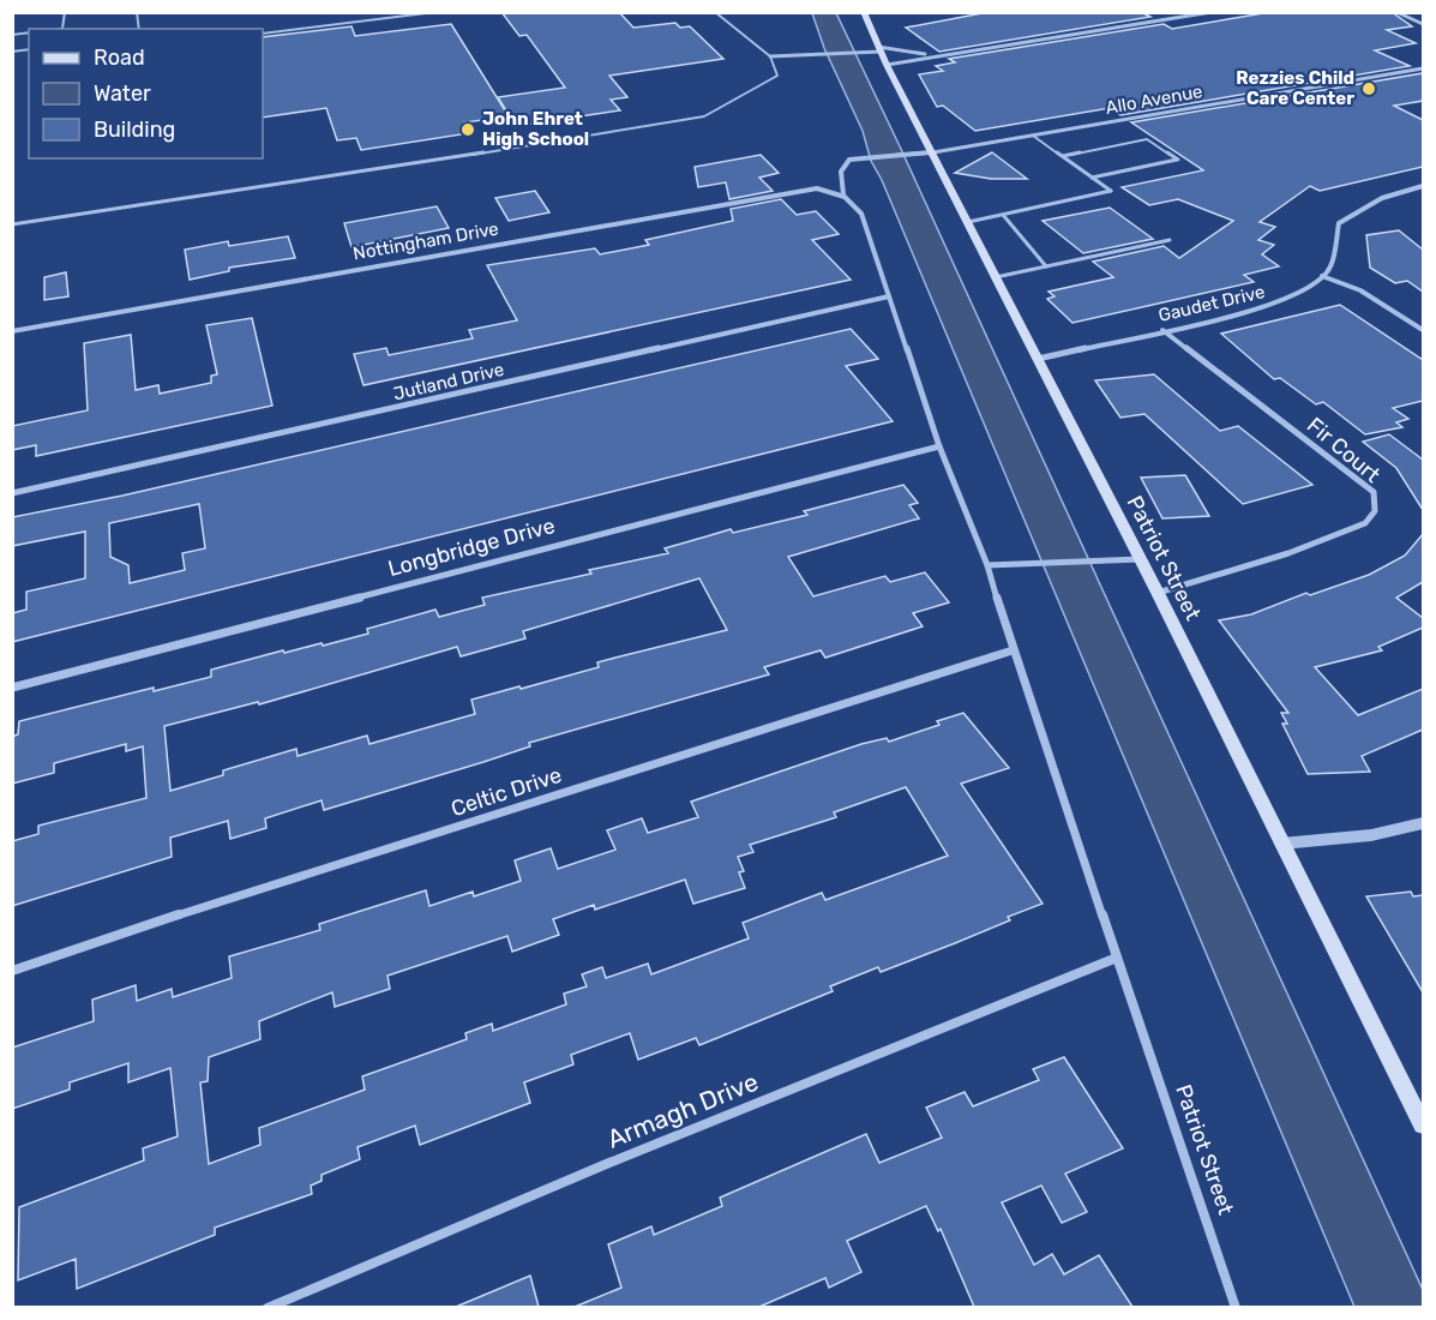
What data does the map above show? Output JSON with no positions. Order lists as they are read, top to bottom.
{
  "streets": {
    "main road": ["Patriot Street"],
    "street": [
      "Allo Avenue",
      "Nottingham Drive",
      "Gaudet Drive",
      "Jutland Drive",
      "Fir Court",
      "Longbridge Drive",
      "Celtic Drive",
      "Armagh Drive"
    ]
  },
  "crossings": [
    ["Allo Avenue", "Nottingham Drive"],
    ["Allo Avenue", "Patriot Street"],
    ["Nottingham Drive", "Patriot Street"],
    ["Gaudet Drive", "Fir Court"],
    ["Gaudet Drive", "Patriot Street"],
    ["Jutland Drive", "Patriot Street"],
    ["Fir Court", "Patriot Street"],
    ["Longbridge Drive", "Patriot Street"],
    ["Patriot Street", "Celtic Drive"],
    ["Patriot Street", "Armagh Drive"]
  ],
  "places": ["Rezzies Child Care Center", "John Ehret High School"],
  "legend": ["Road", "Water", "Building"]
}
